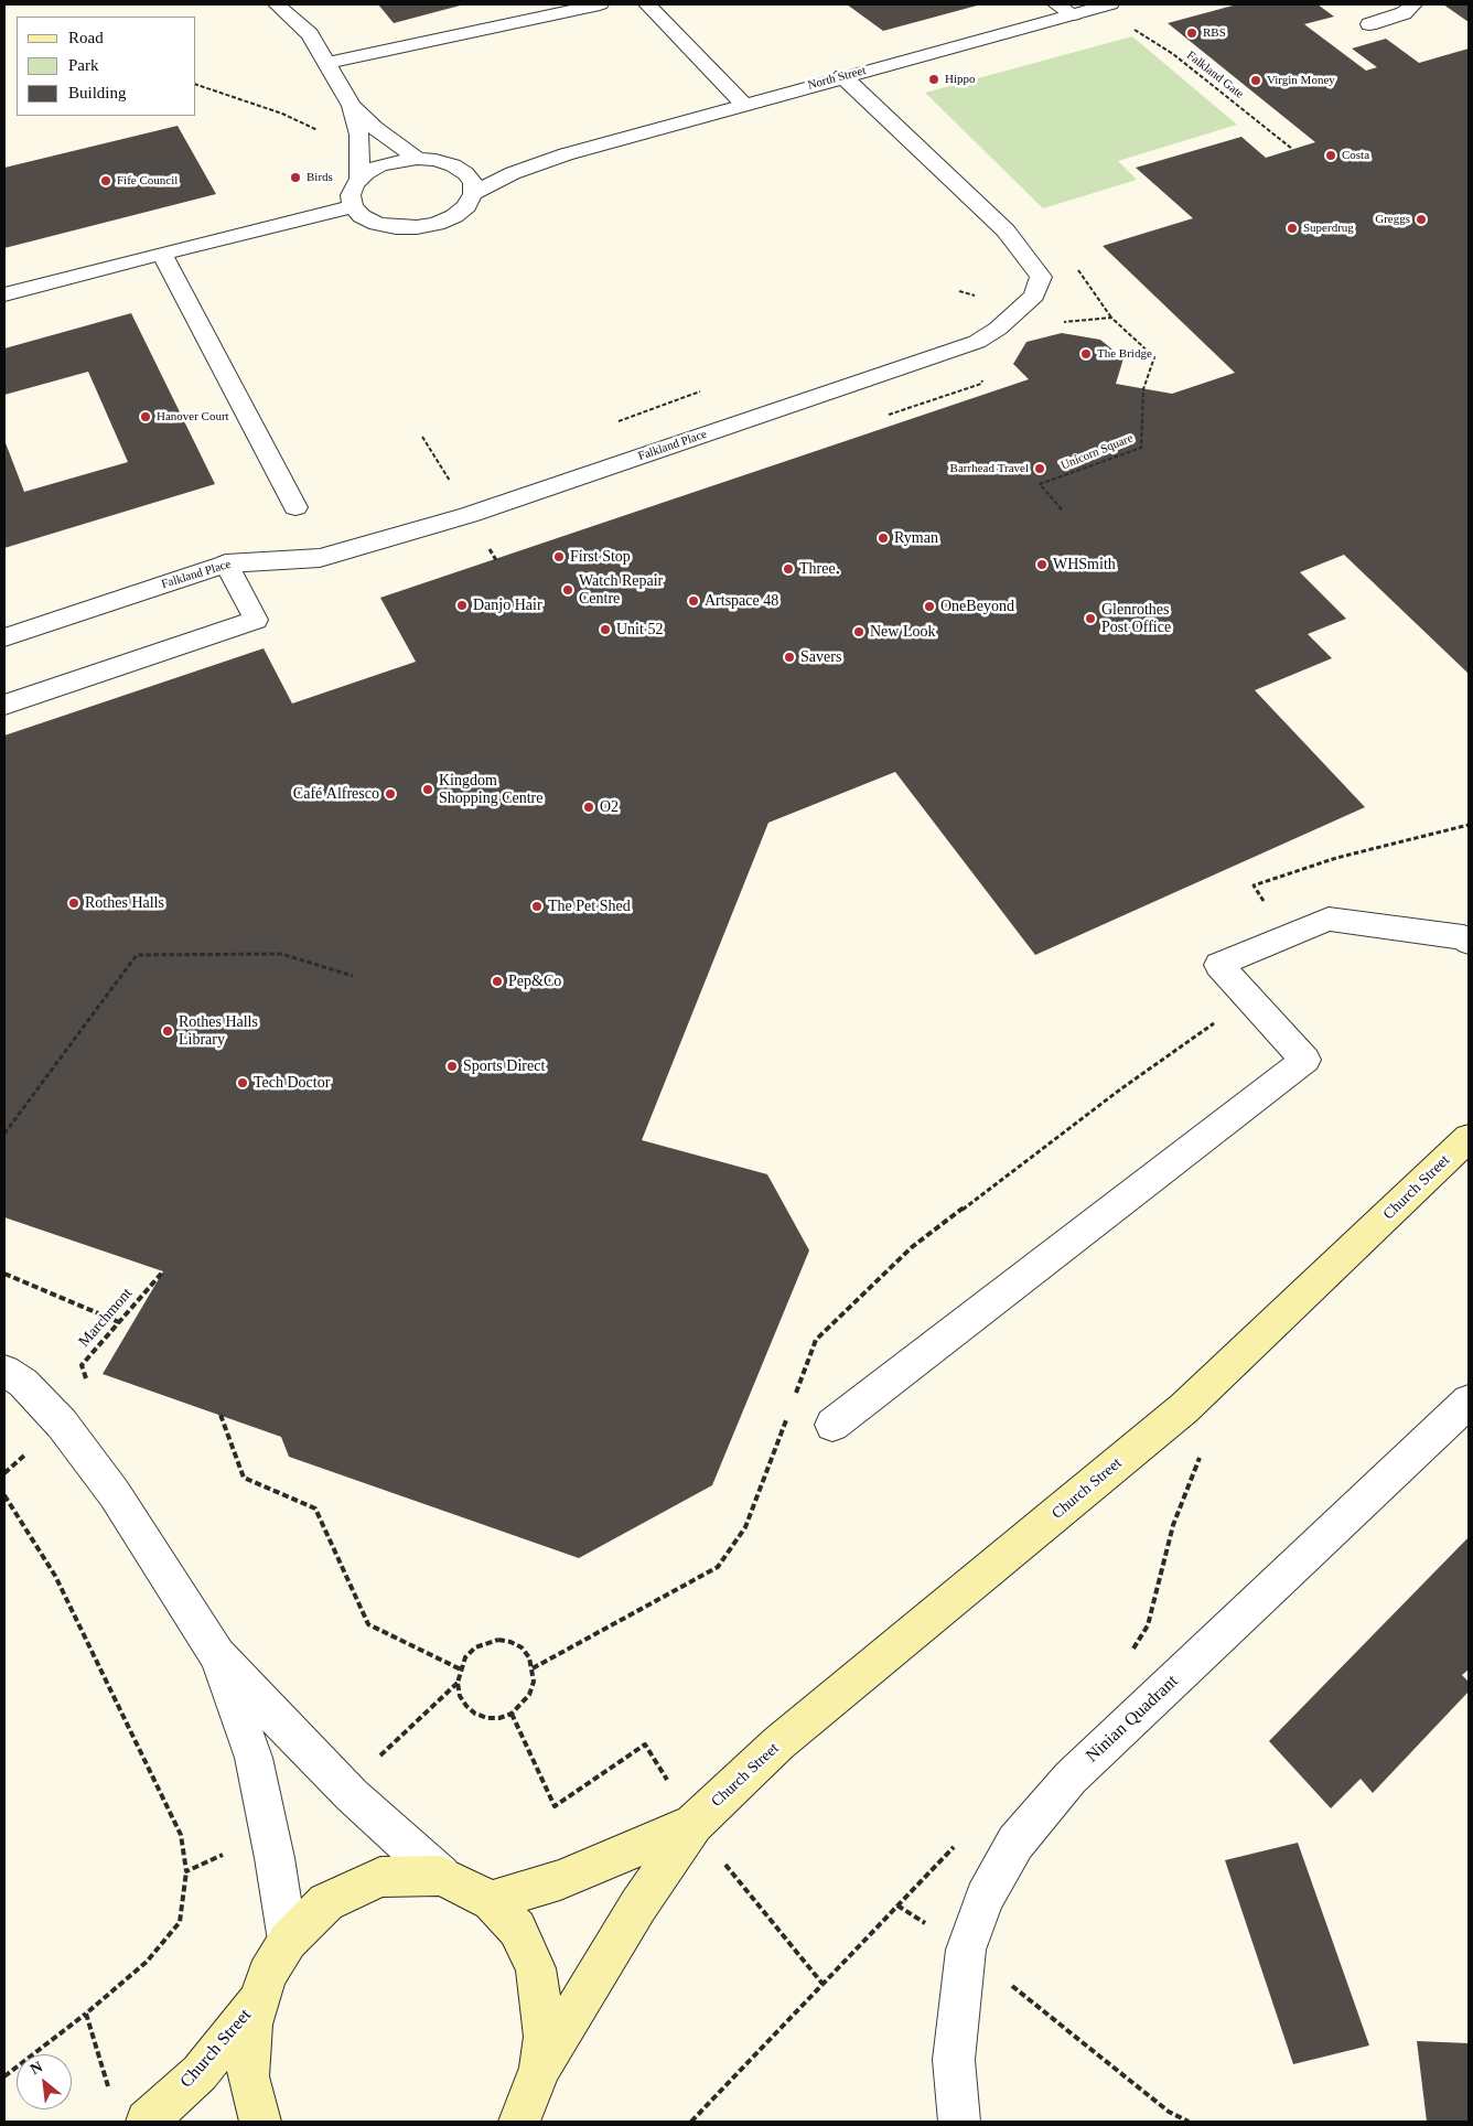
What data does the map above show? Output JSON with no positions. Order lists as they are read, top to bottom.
{
  "streets": {
    "street": [
      "North Street",
      "Falkland Place",
      "Church Street",
      "Ninian Quadrant"
    ],
    "path": ["Falkland Gate", "Unicorn Square", "Marchmont"]
  },
  "crossings": [
    ["North Street", "Falkland Place"]
  ],
  "places": [
    "RBS",
    "Hippo",
    "Virgin Money",
    "Costa",
    "Birds",
    "Fife Council",
    "Greggs",
    "Superdrug",
    "The Bridge",
    "Hanover Court",
    "Barrhead Travel",
    "Ryman",
    "First Stop",
    "WHSmith",
    "Three.",
    "Watch Repair Centre",
    "Artspace 48",
    "Danjo Hair",
    "OneBeyond",
    "Glenrothes Post Office",
    "Unit 52",
    "New Look",
    "Savers",
    "Kingdom Shopping Centre",
    "Café Alfresco",
    "O2",
    "Rothes Halls",
    "The Pet Shed",
    "Pep&Co",
    "Rothes Halls Library",
    "Sports Direct",
    "Tech Doctor"
  ],
  "legend": ["Road", "Park", "Building"],
  "north": "top left"
}
